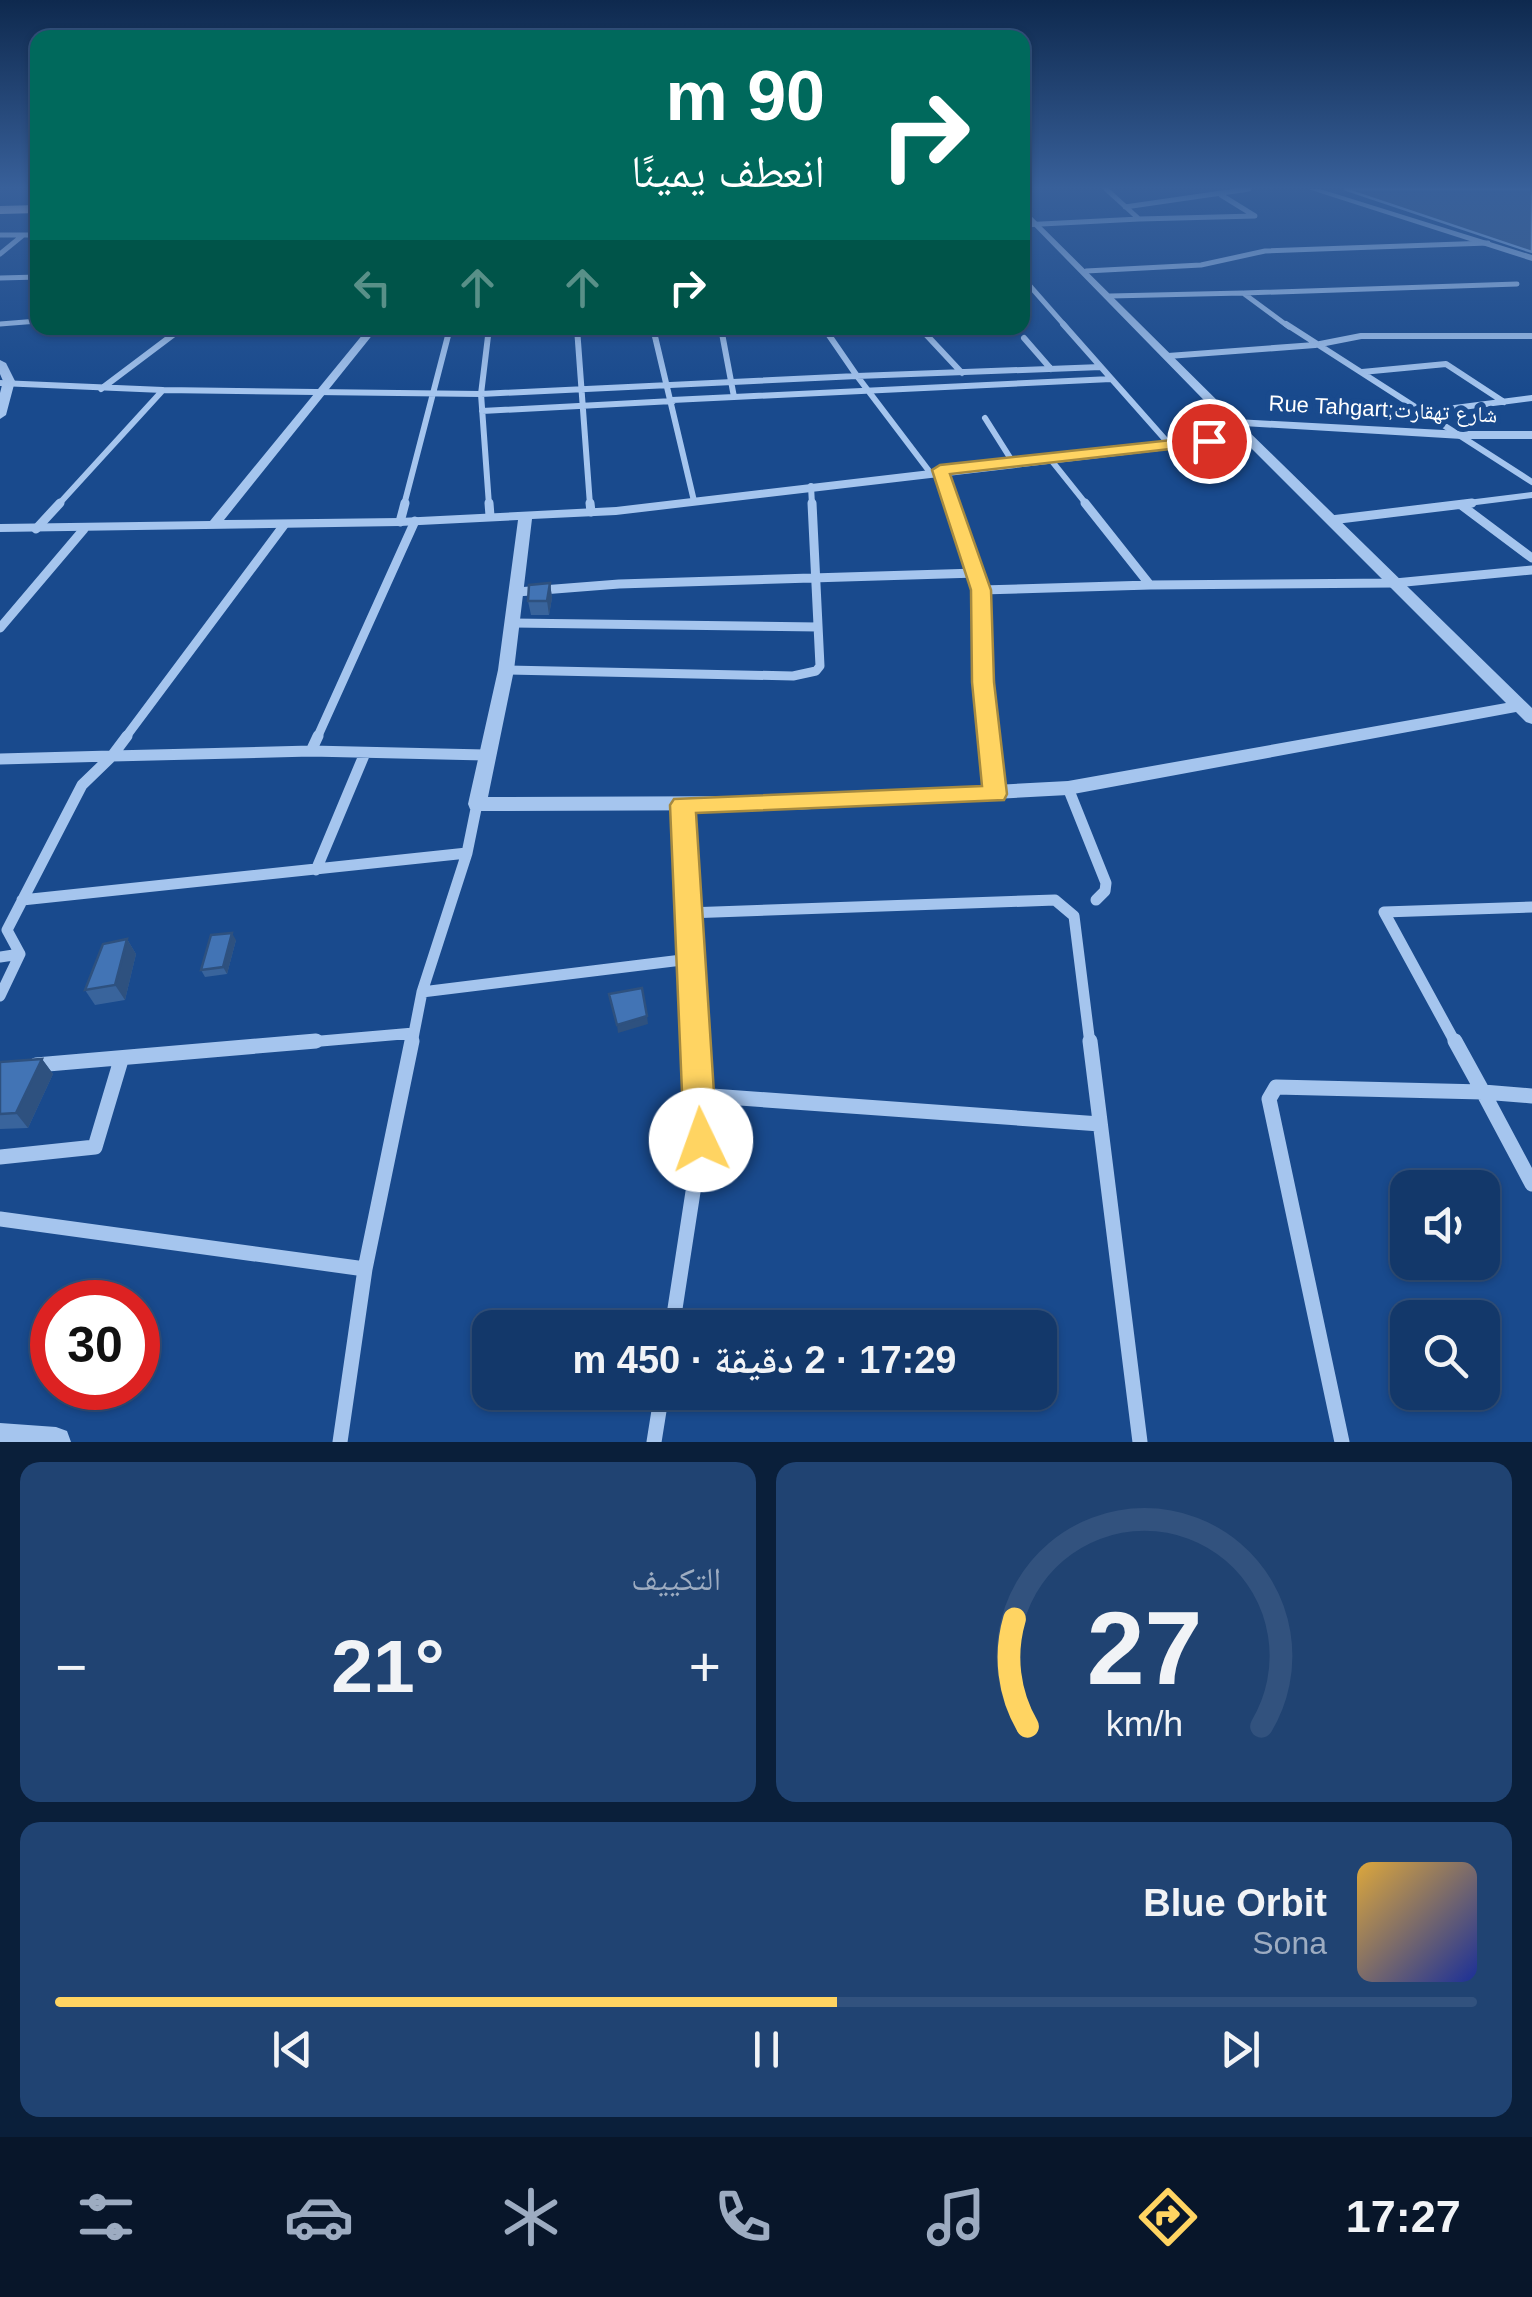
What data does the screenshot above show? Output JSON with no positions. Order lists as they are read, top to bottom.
{
  "streets": {
    "street": ["Rue Tahgart;شارع تهقارت"]
  },
  "page": {
    "turn": ["90 m", "انعطف يمينًا"],
    "limit": "30",
    "trip": "17:29 · 2 دقيقة · 450 m",
    "tile": "التكييف",
    "heat": ["−", "21°", "+"],
    "song": ["Blue Orbit", "Sona"],
    "tabs": "17:27",
    "gauge": ["27", "km/h"]
  }
}
